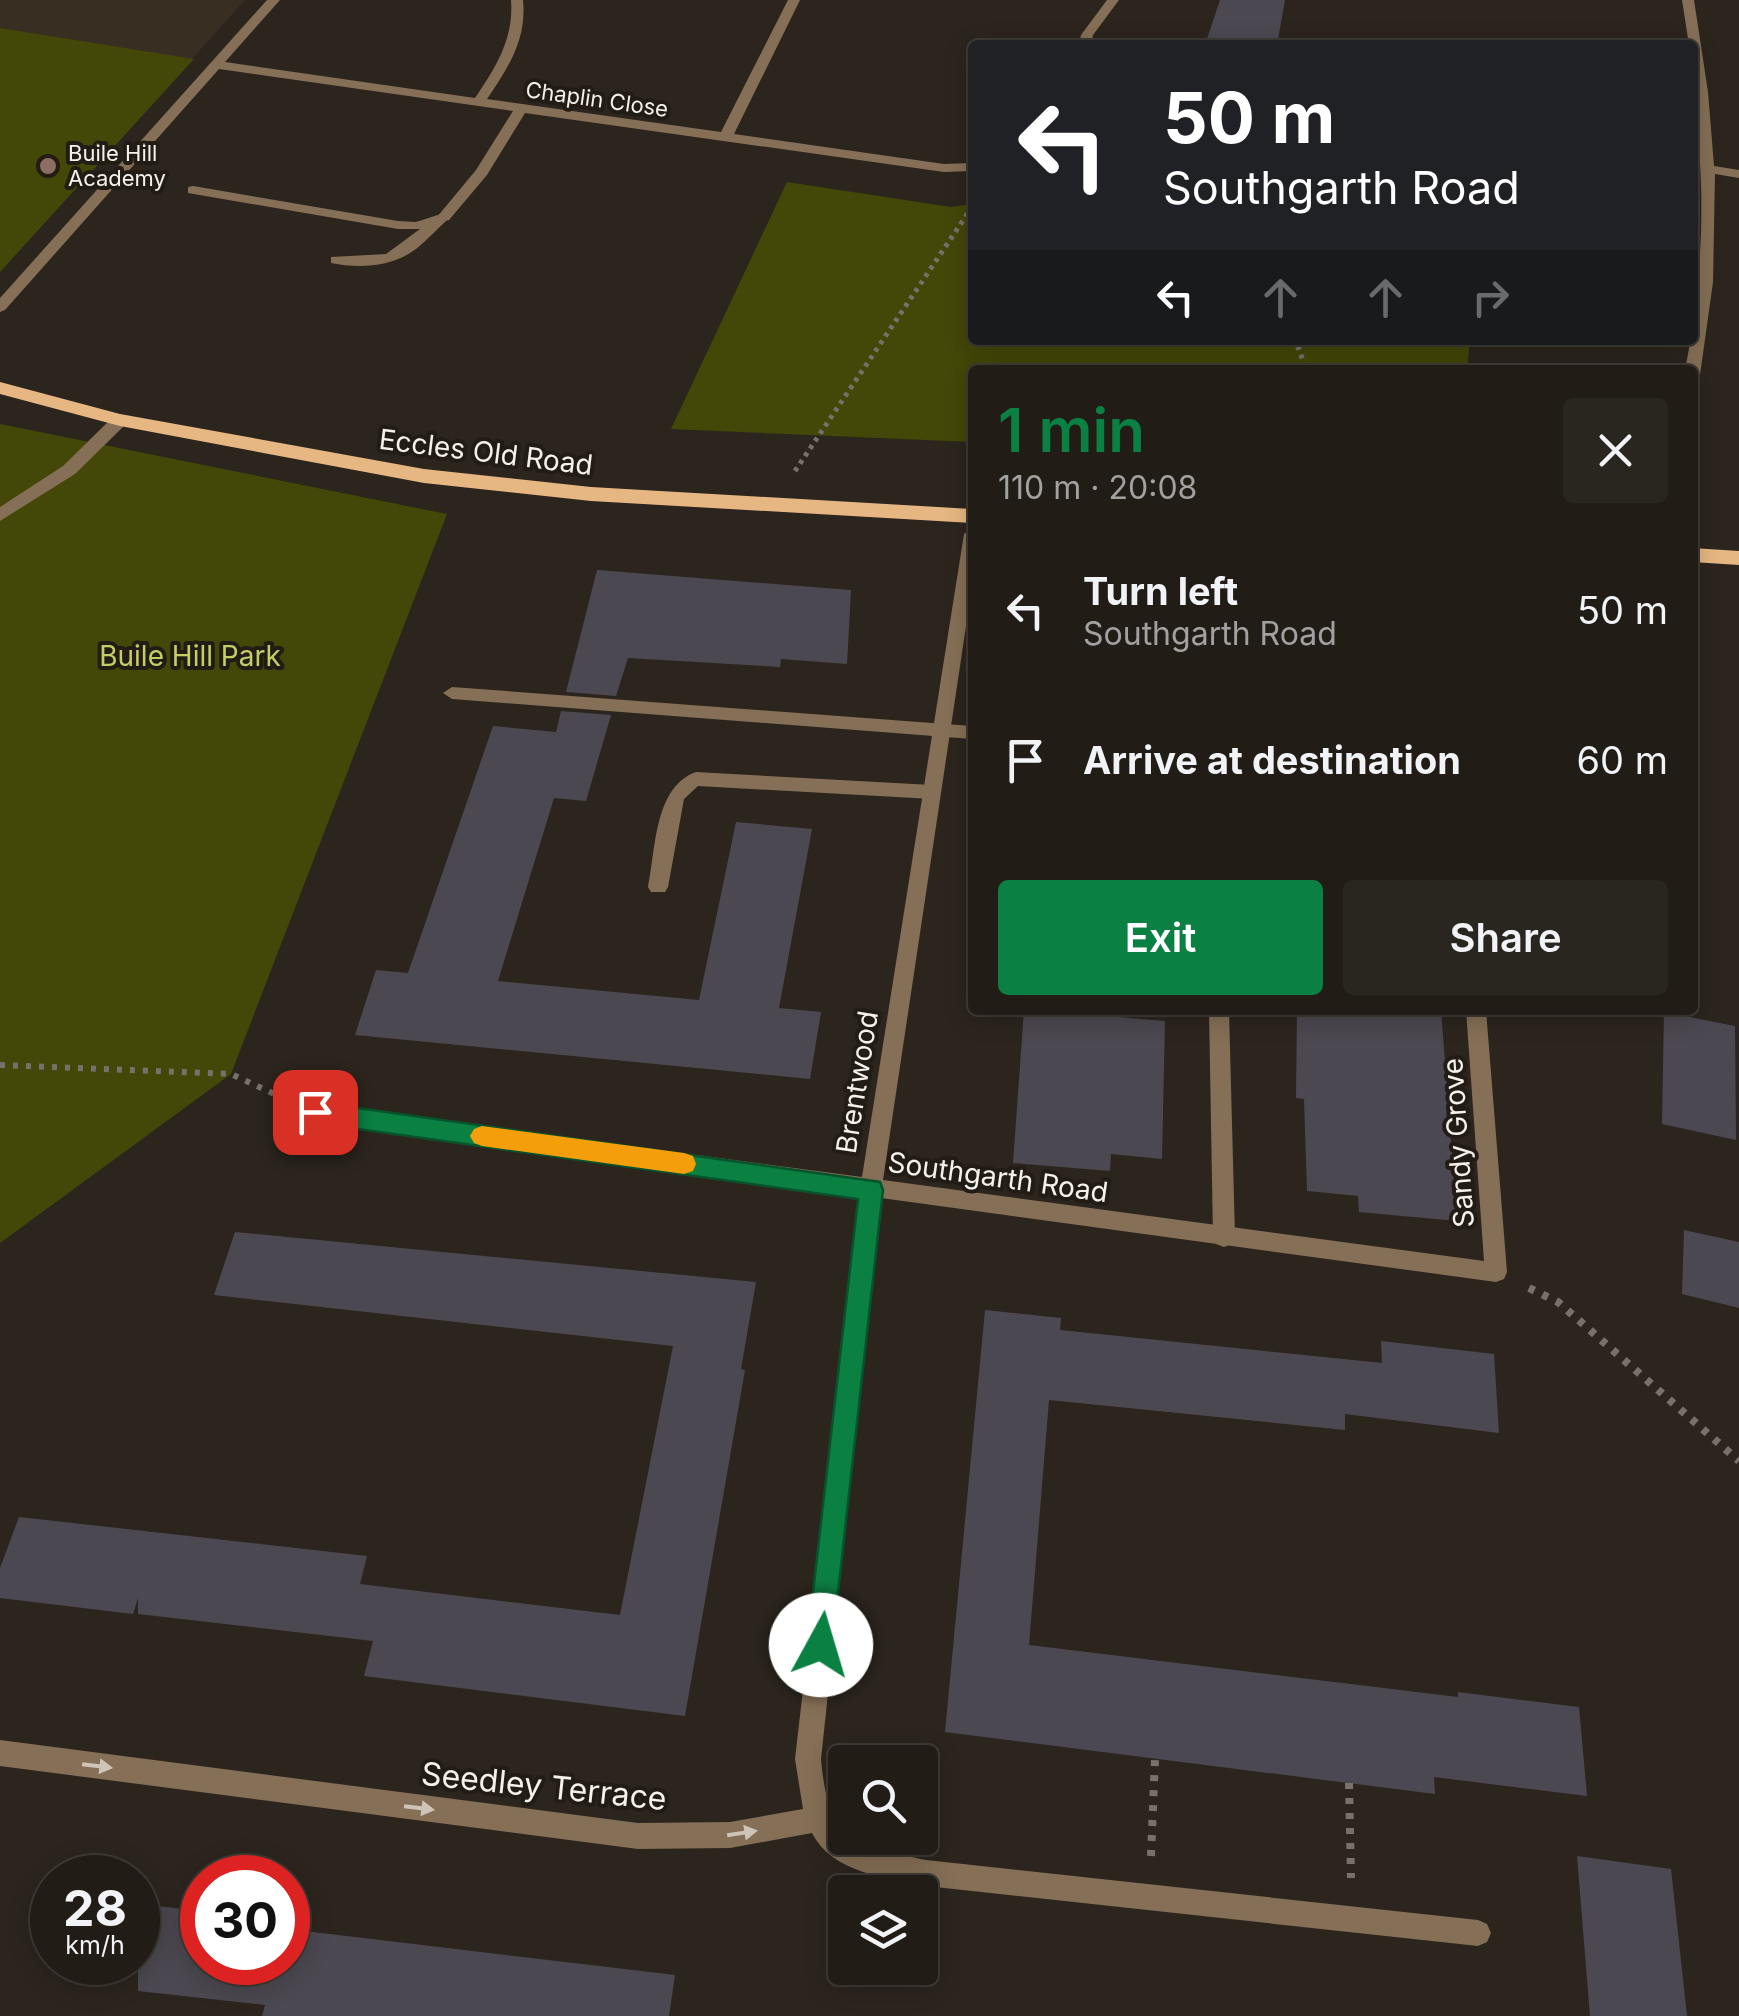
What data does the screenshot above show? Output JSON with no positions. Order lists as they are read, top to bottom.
{
  "streets": {
    "main road": ["Eccles Old Road"],
    "street": [
      "Chaplin Close",
      "Brentwood",
      "Sandy Grove",
      "Southgarth Road",
      "Seedley Terrace"
    ]
  },
  "crossings": [
    ["Brentwood", "Southgarth Road"],
    ["Brentwood", "Seedley Terrace"],
    ["Sandy Grove", "Southgarth Road"]
  ],
  "one_way": ["Seedley Terrace"],
  "parks": ["Buile Hill Park"],
  "places": ["Buile Hill Academy"],
  "page": {
    "turn": ["50 m", "Southgarth Road"],
    "heading": ["1 min", "110 m · 20:08"],
    "list": [
      {
        "name": "Turn left",
        "note": "Southgarth Road",
        "value": "50 m"
      },
      {
        "name": "Arrive at destination",
        "value": "60 m"
      }
    ],
    "buttons": ["Exit", "Share"],
    "speed": "28 km/h",
    "limit": "30"
  }
}
